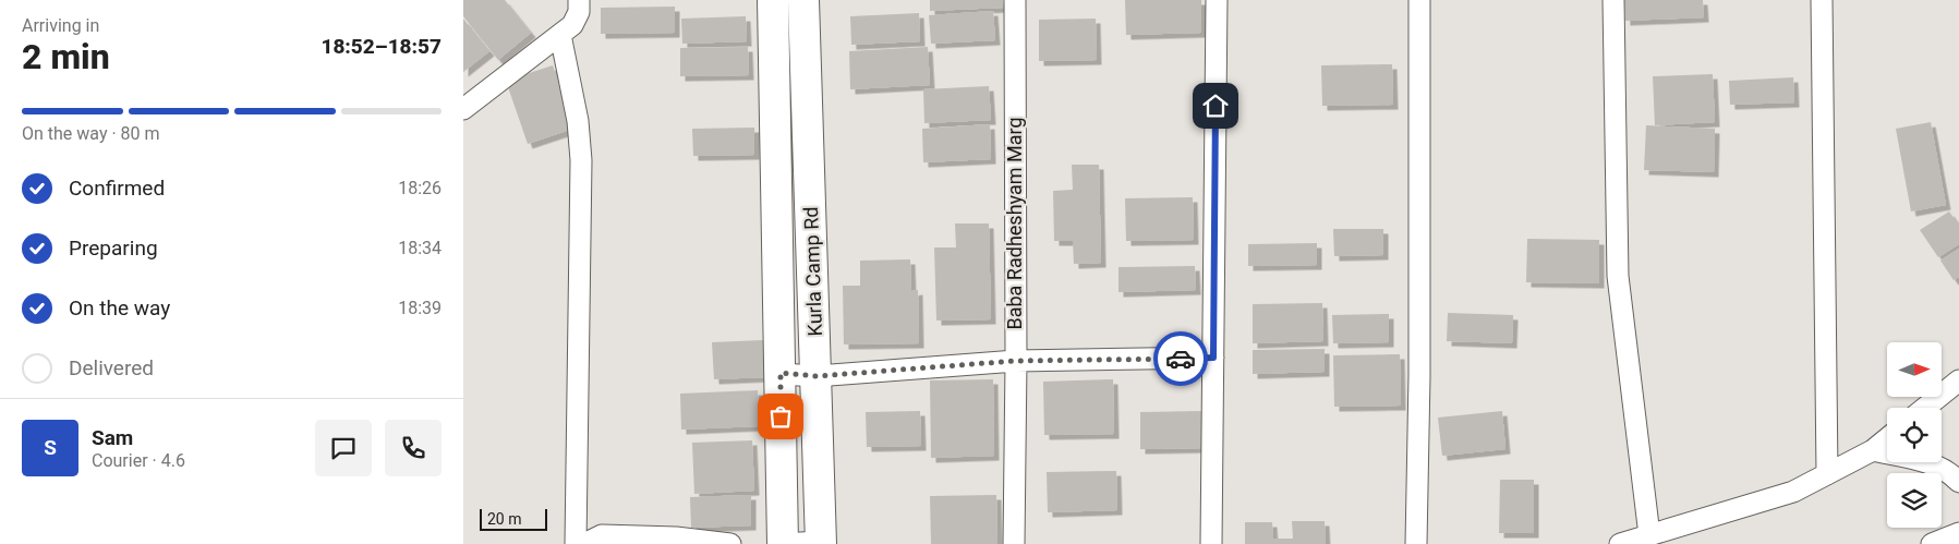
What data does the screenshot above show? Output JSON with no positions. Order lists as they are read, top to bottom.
{
  "streets": {
    "main road": ["Kurla Camp Rd"],
    "street": ["Baba Radheshyam Marg"]
  },
  "scale_bar": "20 m",
  "north": "right",
  "page": {
    "heading": ["2 min", "Arriving in", "18:52–18:57"],
    "panel": ["Sam", "Courier · 4.6"],
    "bar": "On the way · 80 m",
    "list": [
      ["Confirmed", "18:26"],
      ["Preparing", "18:34"],
      ["On the way", "18:39"],
      "Delivered"
    ],
    "round": "S",
    "scale": "20 m"
  }
}
